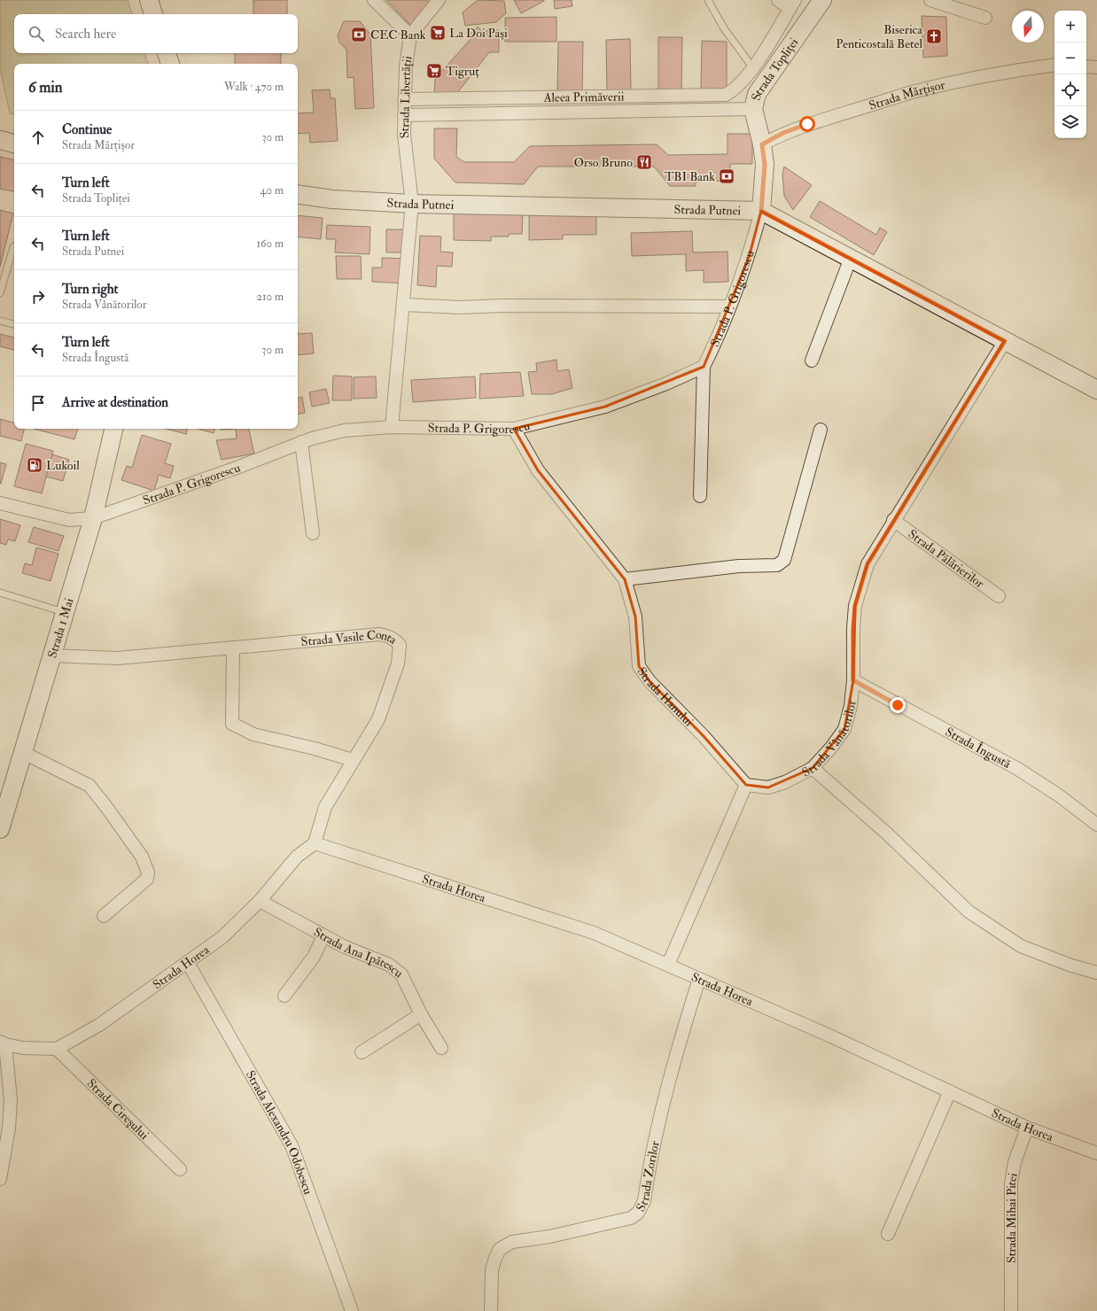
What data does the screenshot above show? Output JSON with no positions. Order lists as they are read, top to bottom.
{
  "streets": {
    "main road": ["Strada Topliței", "Strada Putnei", "Strada 1 Mai"],
    "street": [
      "Strada Mărțișor",
      "Strada Libertății",
      "Aleea Primăverii",
      "Strada P. Grigorescu",
      "Strada Pălărierilor",
      "Strada Vasile Conta",
      "Strada Hanului",
      "Strada Vânătorilor",
      "Strada Îngustă",
      "Strada Horea",
      "Strada Ana Ipătescu",
      "Strada Cireşului",
      "Strada Alexandru Odobescu",
      "Strada Zorilor",
      "Strada Mihai Pitei"
    ]
  },
  "crossings": [
    ["Strada Topliței", "Strada Mărțișor"],
    ["Strada Topliței", "Aleea Primăverii"],
    ["Strada Topliței", "Strada Putnei"],
    ["Strada Topliței", "Strada P. Grigorescu"],
    ["Strada Libertății", "Aleea Primăverii"],
    ["Strada Libertății", "Strada Putnei"],
    ["Strada Libertății", "Strada P. Grigorescu"],
    ["Strada Putnei", "Strada P. Grigorescu"],
    ["Strada Putnei", "Strada Vânătorilor"],
    ["Strada P. Grigorescu", "Strada 1 Mai"],
    ["Strada P. Grigorescu", "Strada Hanului"],
    ["Strada Pălărierilor", "Strada Vânătorilor"],
    ["Strada 1 Mai", "Strada Vasile Conta"],
    ["Strada Vasile Conta", "Strada Horea"],
    ["Strada Hanului", "Strada Vânătorilor"],
    ["Strada Vânătorilor", "Strada Îngustă"],
    ["Strada Horea", "Strada Ana Ipătescu"],
    ["Strada Horea", "Strada Cireşului"],
    ["Strada Horea", "Strada Alexandru Odobescu"],
    ["Strada Horea", "Strada Zorilor"],
    ["Strada Horea", "Strada Mihai Pitei"]
  ],
  "places": {
    "supermarket": ["La Doi Pași", "Tigruț"],
    "bank": ["CEC Bank", "TBI Bank"],
    "church": ["Biserica Penticostală Betel"],
    "restaurant": ["Orso Bruno"],
    "fuel station": ["Lukoil"]
  },
  "north": "bottom",
  "page": {
    "map_buttons": ["+", "−"],
    "search": "Search here",
    "heading": ["6 min", "Walk · 470 m"],
    "list": [
      ["Continue", "Strada Mărțișor", "30 m"],
      ["Turn left", "Strada Topliței", "40 m"],
      ["Turn left", "Strada Putnei", "160 m"],
      ["Turn right", "Strada Vânătorilor", "210 m"],
      ["Turn left", "Strada Îngustă", "30 m"],
      "Arrive at destination"
    ]
  }
}
